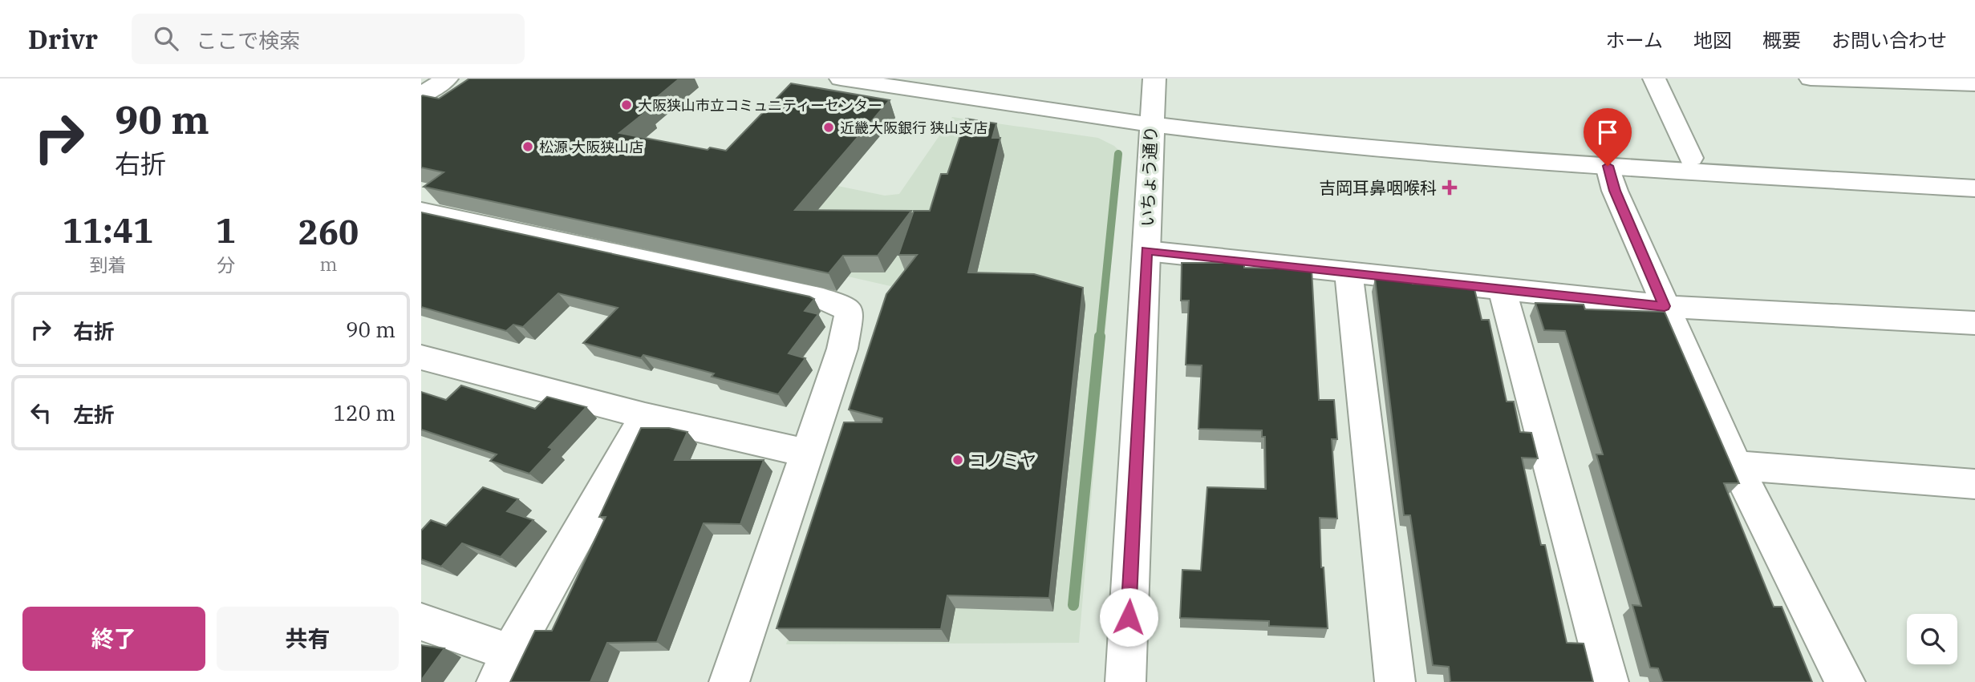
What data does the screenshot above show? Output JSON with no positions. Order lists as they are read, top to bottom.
{
  "streets": {
    "street": ["いちょう通り"]
  },
  "places": {
    "other": [
      "大阪狭山市立コミュニティーセンター",
      "近畿大阪銀行 狭山支店",
      "松源 大阪狭山店",
      "コノミヤ"
    ],
    "health": ["吉岡耳鼻咽喉科"]
  },
  "page": {
    "header": "Drivr",
    "search": "ここで検索",
    "nav": [
      "ホーム",
      "地図",
      "概要",
      "お問い合わせ"
    ],
    "turn": ["90 m", "右折"],
    "eta": [
      "11:41",
      "到着",
      "1",
      "分",
      "260",
      "m"
    ],
    "list": [
      {
        "name": "右折",
        "value": "90 m"
      },
      {
        "name": "左折",
        "value": "120 m"
      }
    ],
    "buttons": ["終了", "共有"]
  }
}
